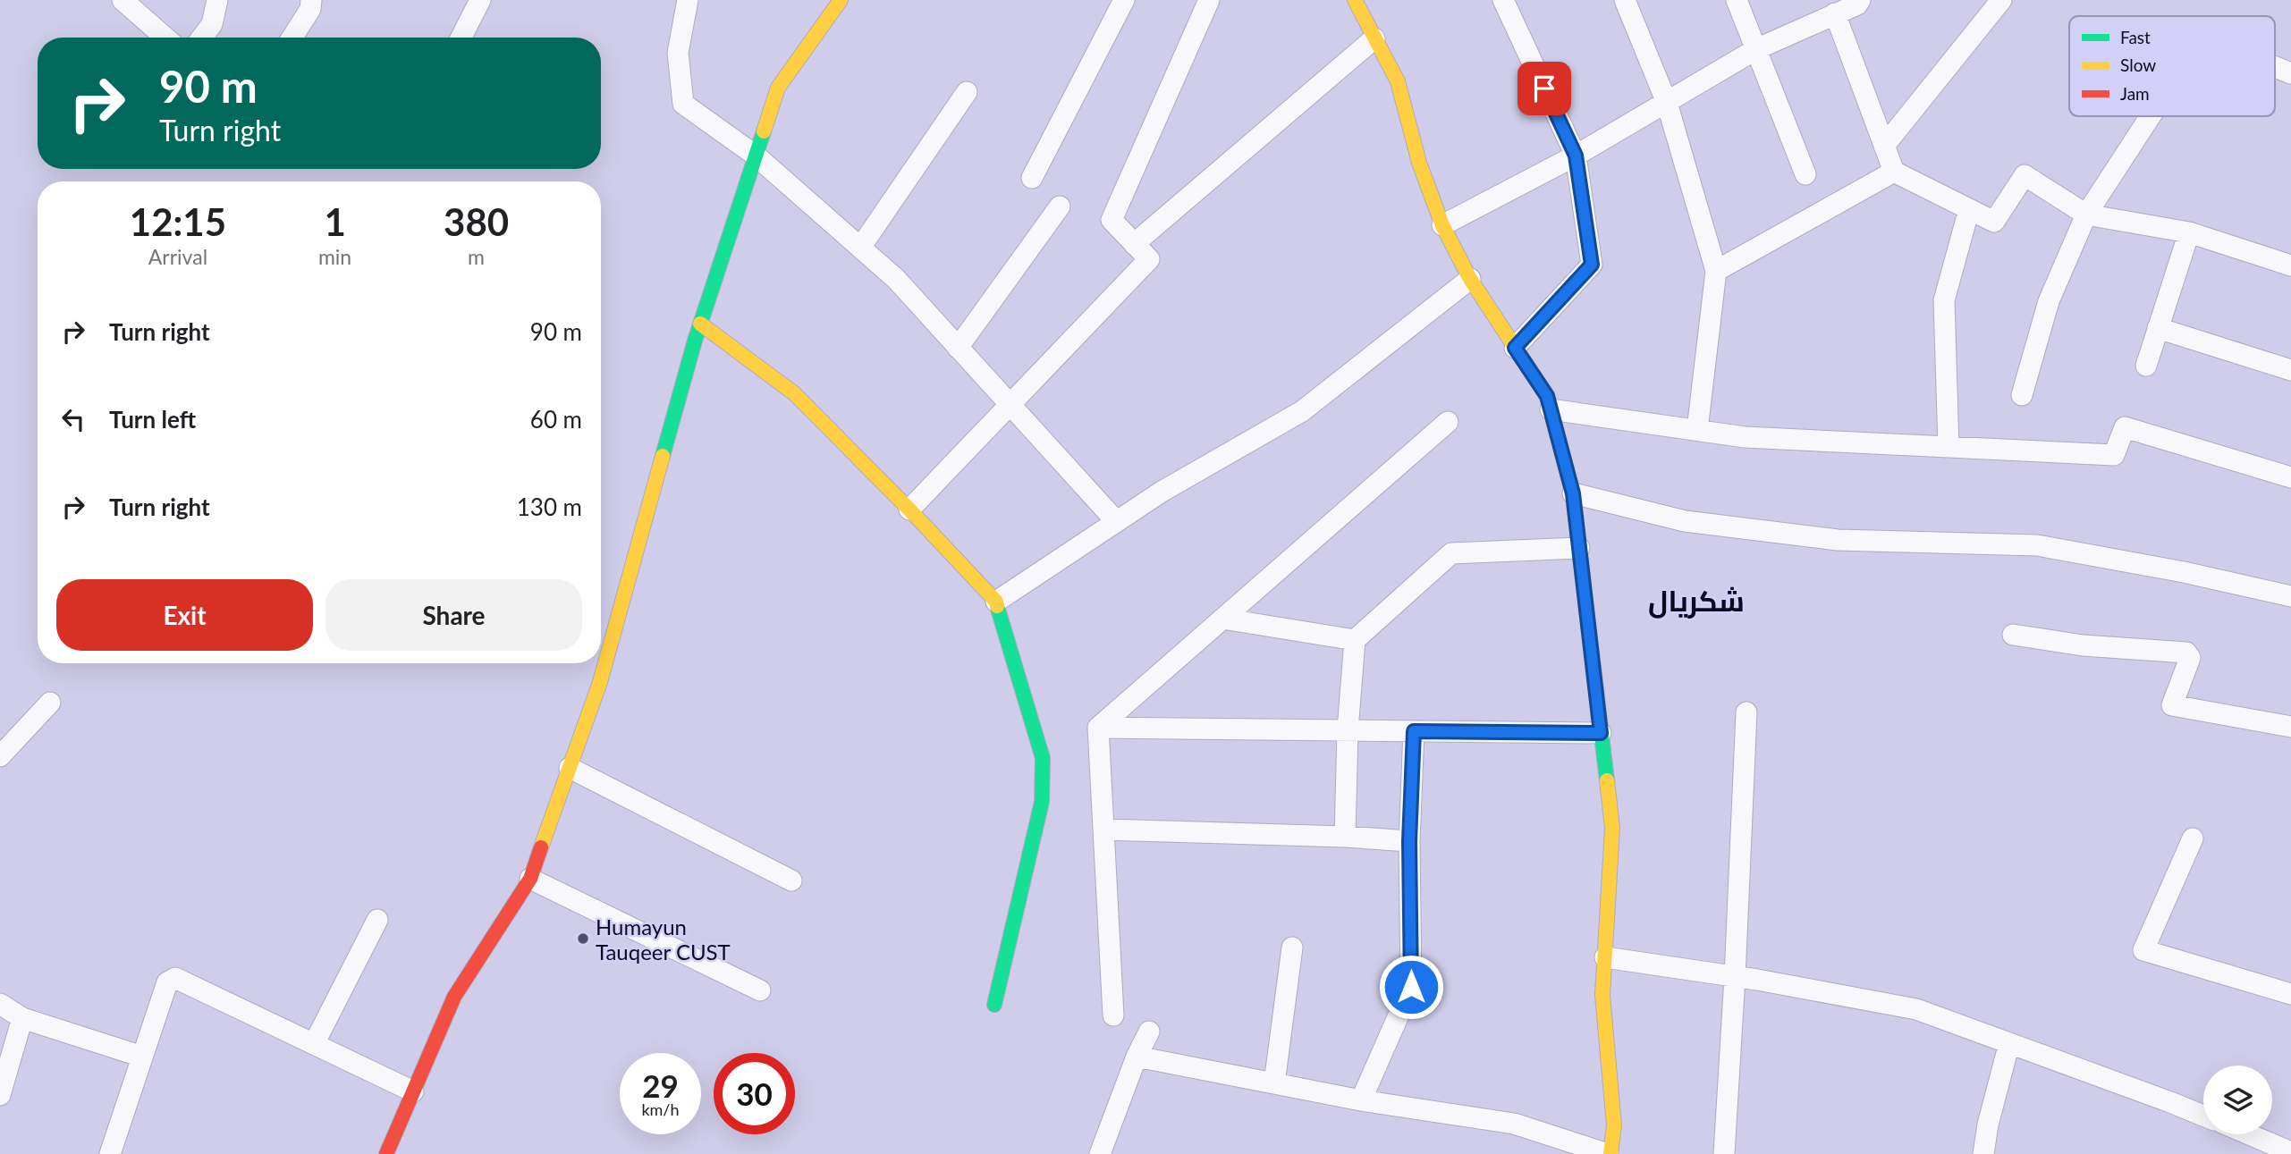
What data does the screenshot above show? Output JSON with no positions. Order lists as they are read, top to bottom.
{
  "districts": ["شکریال"],
  "places": ["Humayun Tauqeer CUST"],
  "legend": ["Fast", "Slow", "Jam"],
  "page": {
    "turn": ["90 m", "Turn right"],
    "eta": [
      "12:15",
      "Arrival",
      "1",
      "min",
      "380",
      "m"
    ],
    "list": [
      {
        "name": "Turn right",
        "value": "90 m"
      },
      {
        "name": "Turn left",
        "value": "60 m"
      },
      {
        "name": "Turn right",
        "value": "130 m"
      }
    ],
    "buttons": ["Exit", "Share"],
    "speed": "29 km/h",
    "limit": "30"
  }
}
